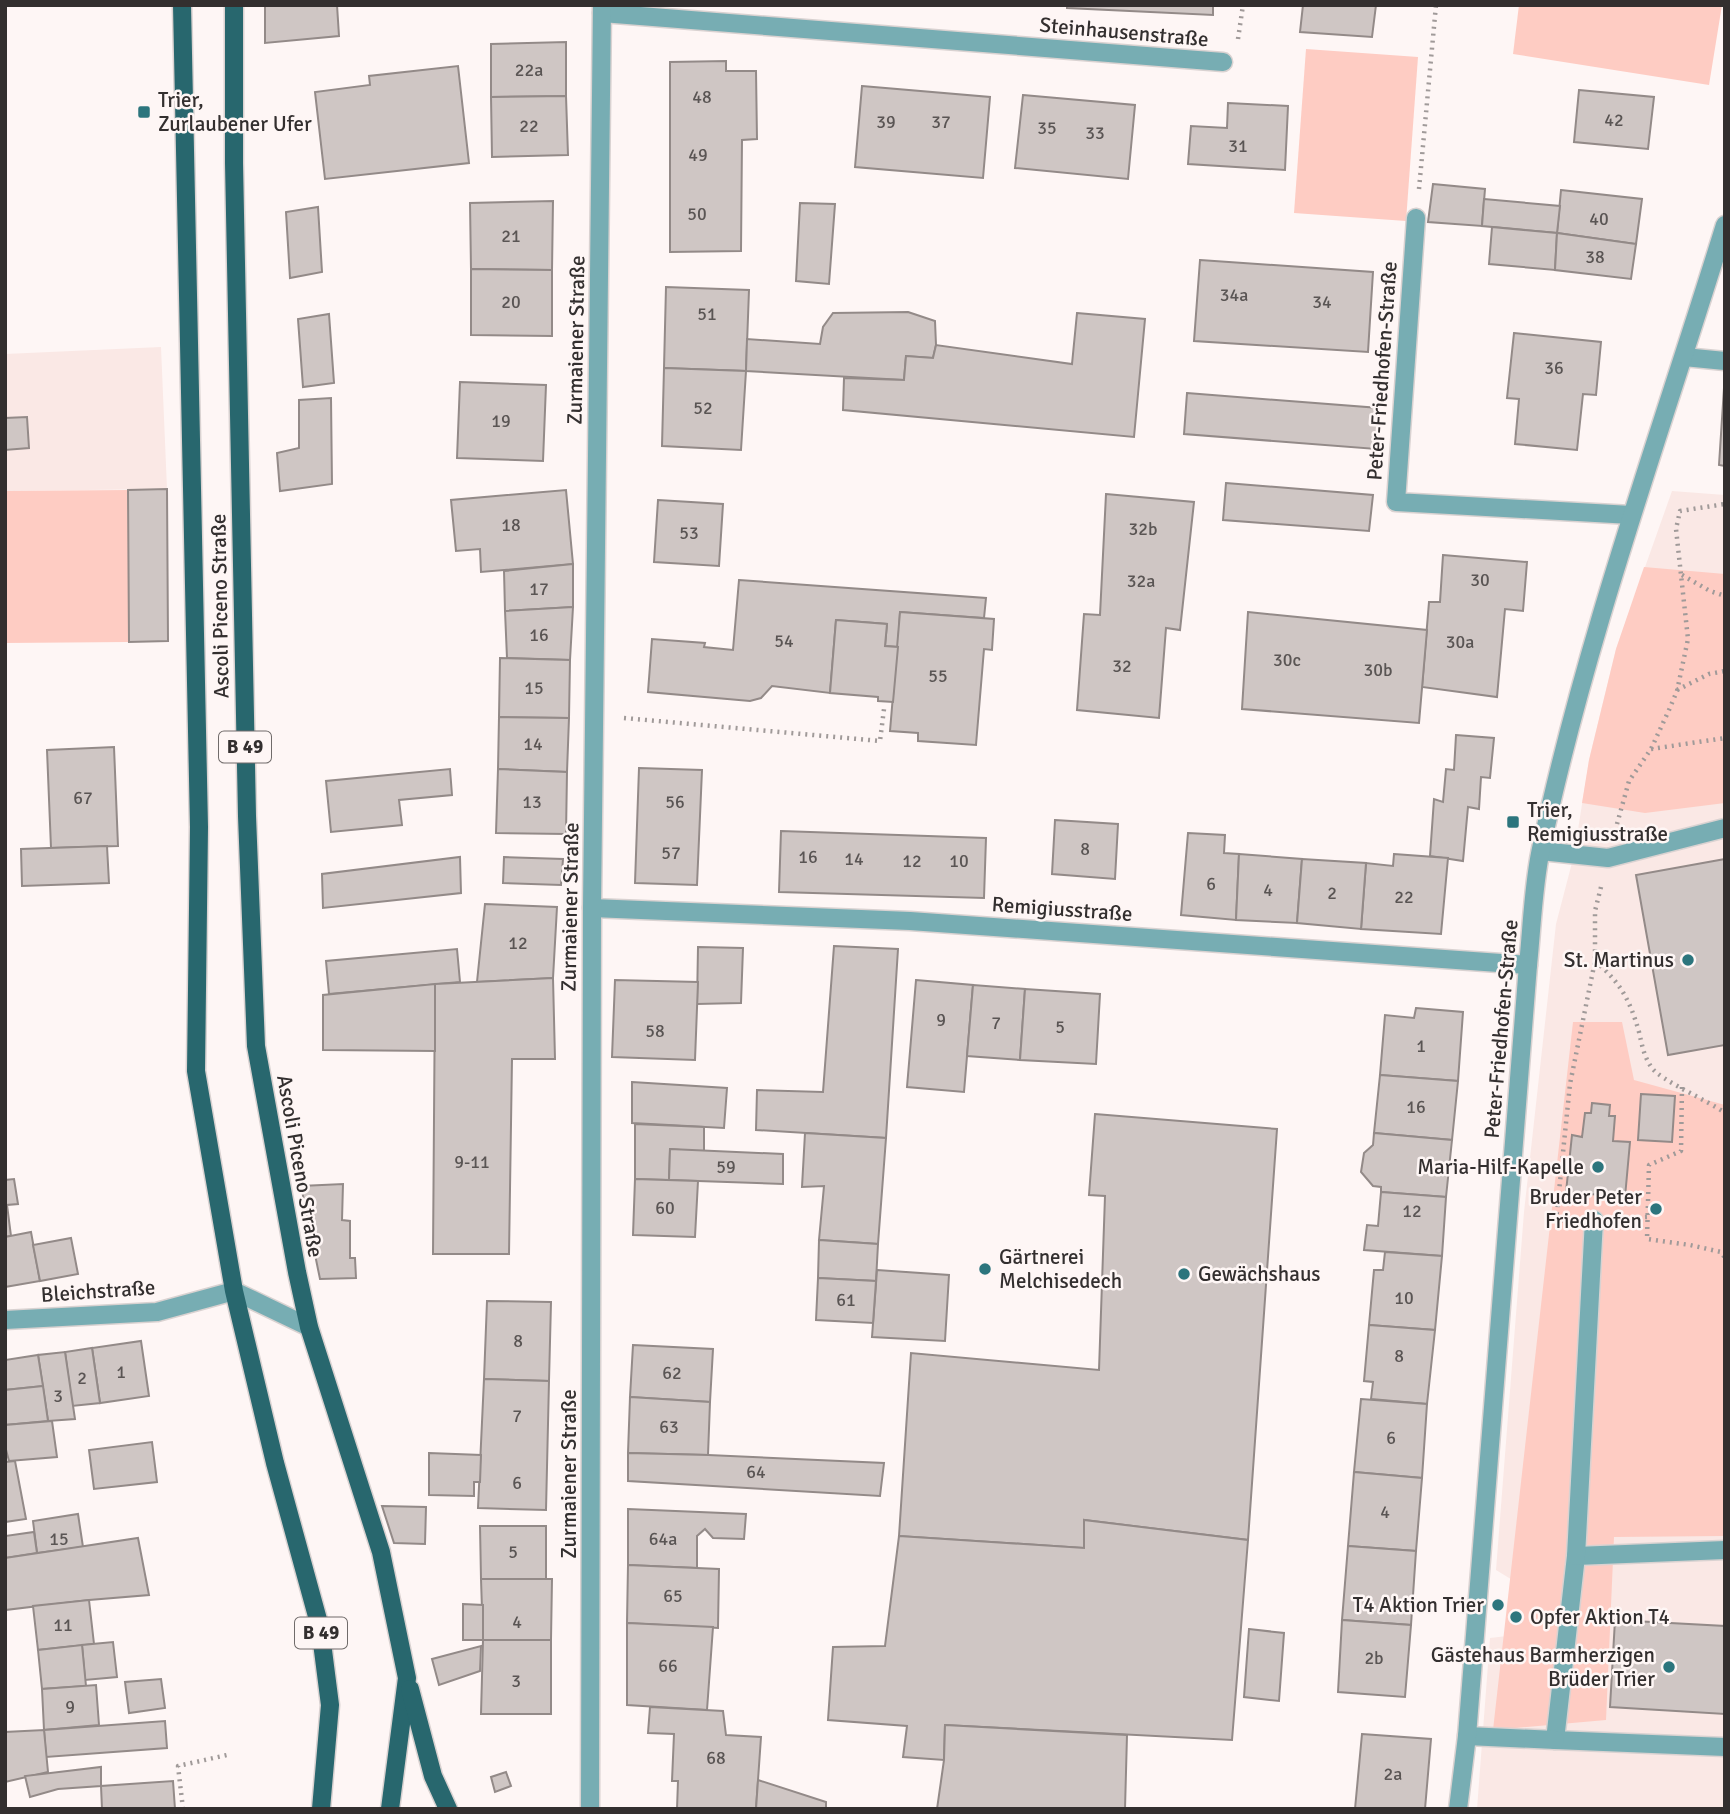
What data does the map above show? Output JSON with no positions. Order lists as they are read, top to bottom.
{
  "streets": {
    "main road": ["Ascoli Piceno Straße", "B 49"],
    "street": [
      "Steinhausenstraße",
      "Zurmaiener Straße",
      "Peter-Friedhofen-Straße",
      "Remigiusstraße",
      "Bleichstraße"
    ]
  },
  "crossings": [
    ["Steinhausenstraße", "Zurmaiener Straße"],
    ["Zurmaiener Straße", "Remigiusstraße"],
    ["Peter-Friedhofen-Straße", "Remigiusstraße"],
    ["Ascoli Piceno Straße", "Bleichstraße"]
  ],
  "places": {
    "transit": ["Trier, Zurlaubener Ufer", "Trier, Remigiusstraße"],
    "other": [
      "St. Martinus",
      "Maria-Hilf-Kapelle",
      "Bruder Peter Friedhofen",
      "Gärtnerei Melchisedech",
      "Gewächshaus",
      "T4 Aktion Trier",
      "Opfer Aktion T4",
      "Gästehaus Barmherzigen Brüder Trier"
    ]
  },
  "house_numbers": [
    "22a",
    "48",
    "42",
    "39",
    "37",
    "22",
    "35",
    "33",
    "31",
    "49",
    "50",
    "40",
    "21",
    "38",
    "34a",
    "20",
    "34",
    "51",
    "36",
    "52",
    "19",
    "18",
    "32b",
    "53",
    "30",
    "32a",
    "17",
    "16",
    "54",
    "30a",
    "30c",
    "32",
    "30b",
    "55",
    "15",
    "14",
    "67",
    "13",
    "56",
    "8",
    "57",
    "16",
    "14",
    "12",
    "10",
    "6",
    "4",
    "2",
    "22",
    "12",
    "9",
    "7",
    "5",
    "58",
    "1",
    "16",
    "9-11",
    "59",
    "60",
    "12",
    "10",
    "61",
    "8",
    "8",
    "1",
    "62",
    "2",
    "3",
    "7",
    "63",
    "6",
    "64",
    "6",
    "4",
    "15",
    "64a",
    "5",
    "65",
    "4",
    "11",
    "2b",
    "66",
    "3",
    "9",
    "68",
    "2a"
  ]
}
